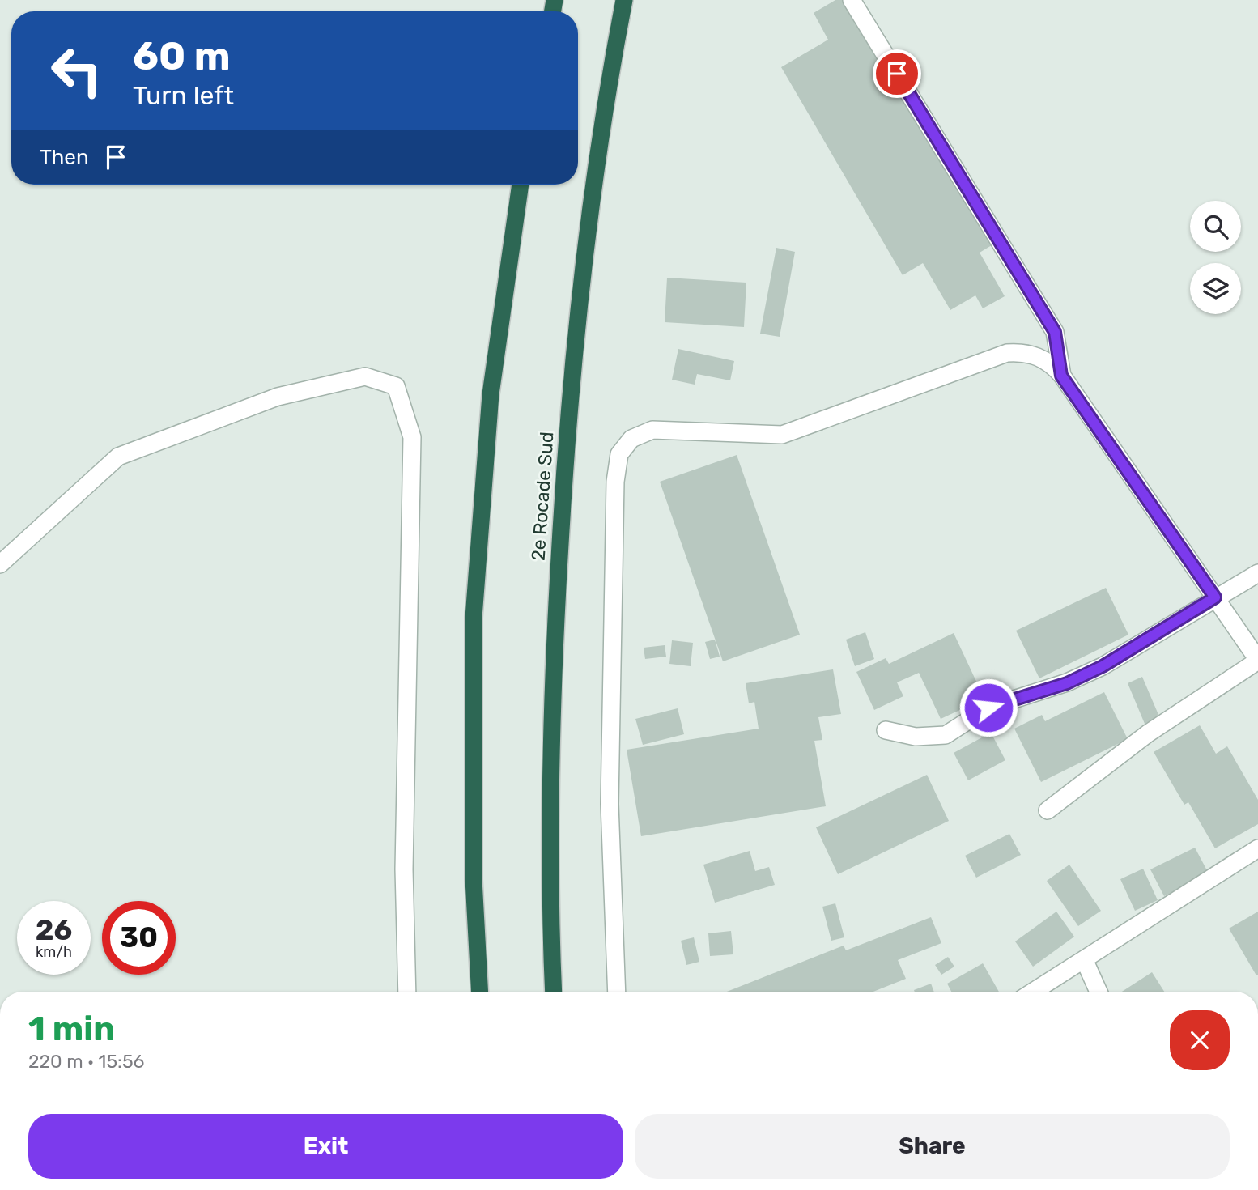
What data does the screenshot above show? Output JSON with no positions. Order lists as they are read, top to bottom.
{
  "streets": {
    "highway": ["2e Rocade Sud"]
  },
  "page": {
    "turn": ["60 m", "Turn left"],
    "then": "Then",
    "speed": "26 km/h",
    "limit": "30",
    "heading": ["1 min", "220 m · 15:56"],
    "buttons": ["Exit", "Share"]
  }
}
